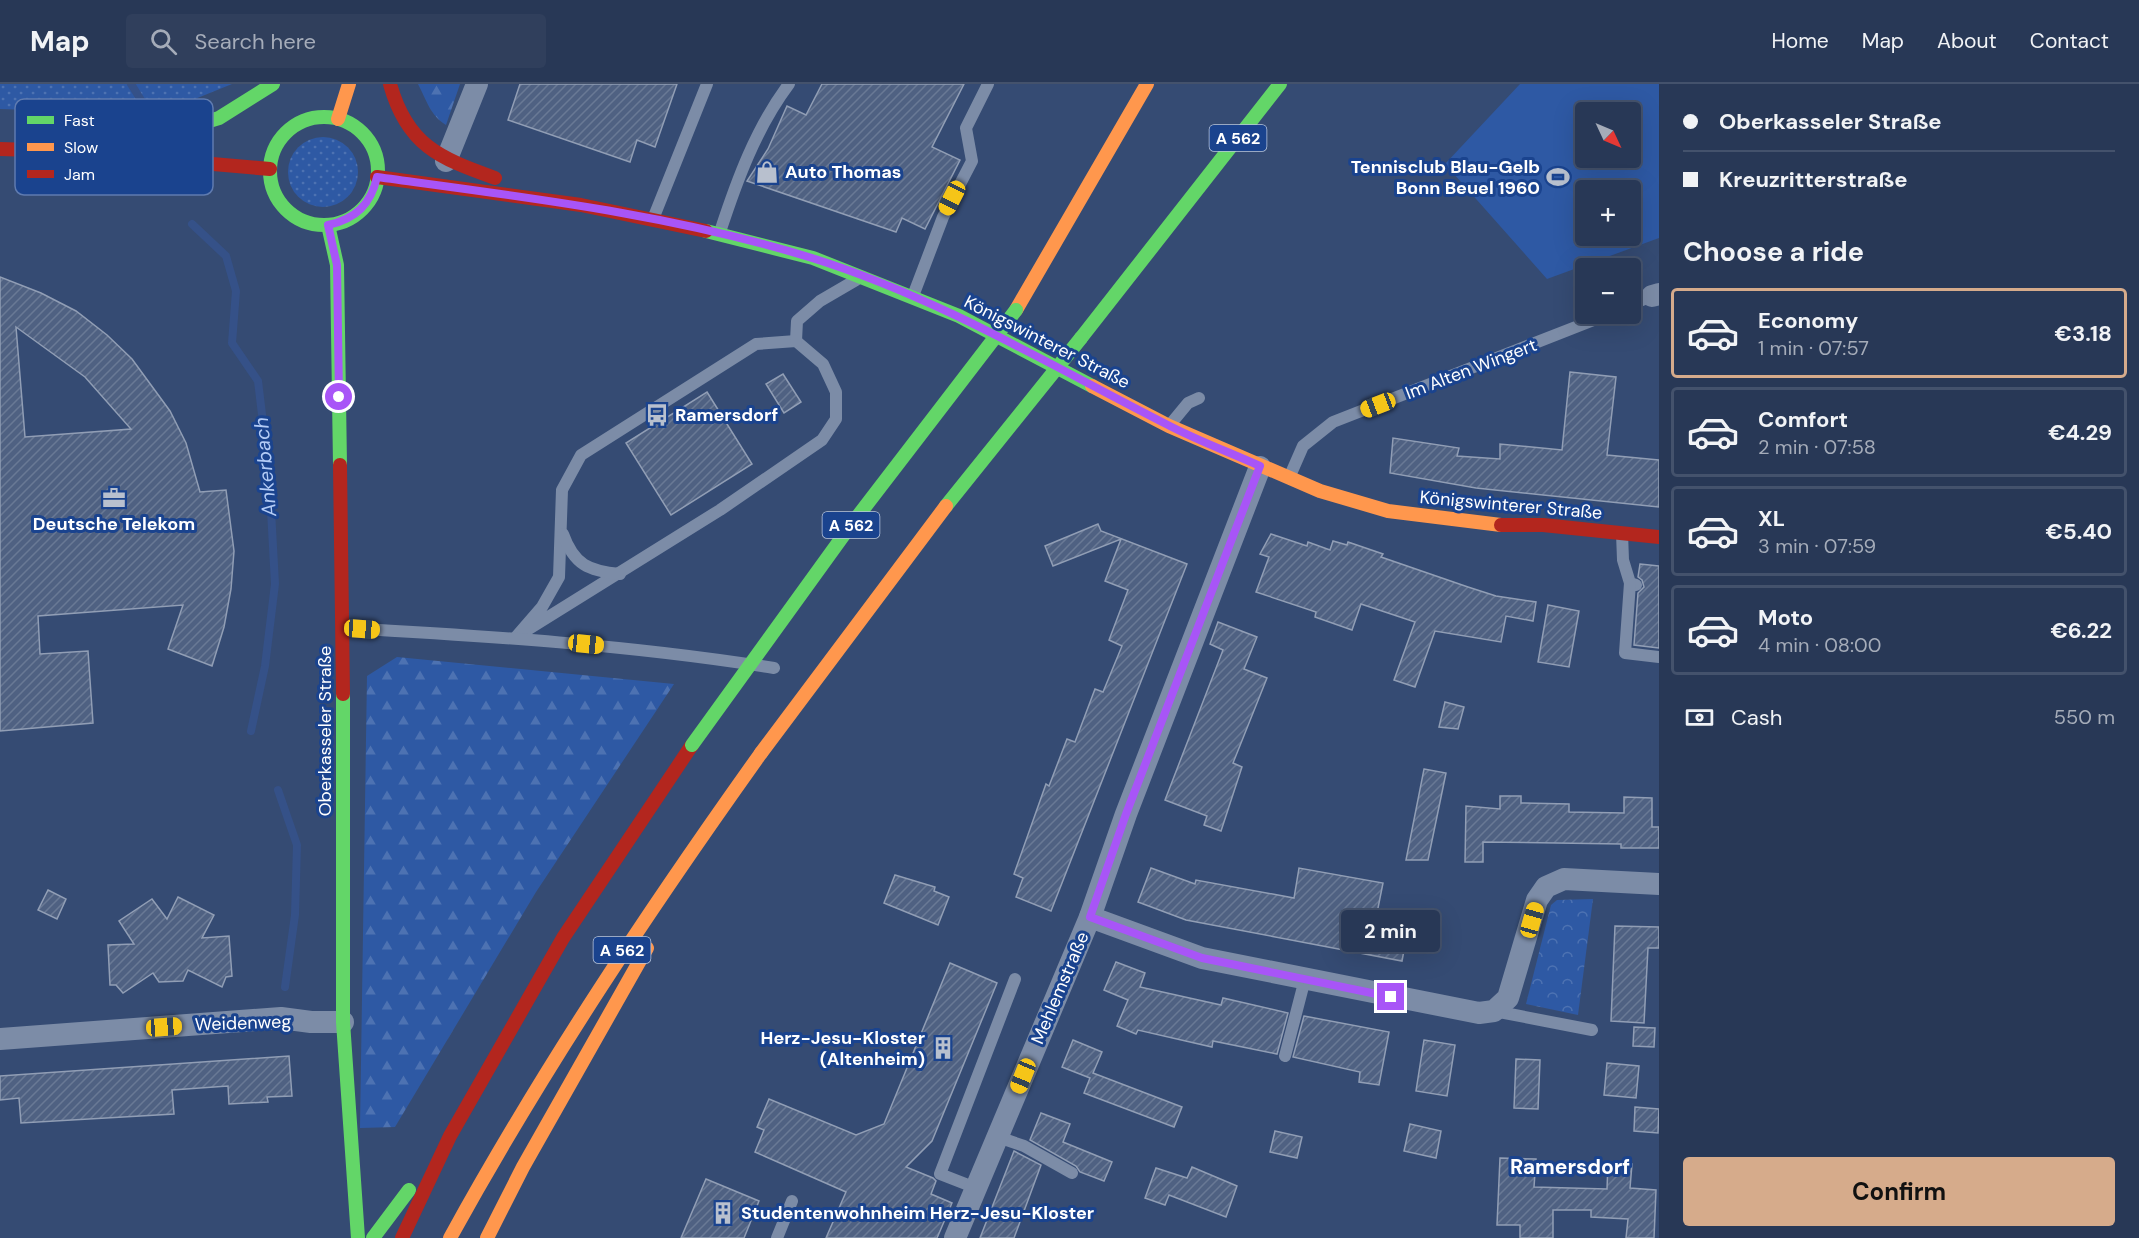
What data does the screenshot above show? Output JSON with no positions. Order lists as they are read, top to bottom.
{
  "streets": {
    "main road": ["A 562", "Königswinterer Straße", "Oberkasseler Straße"],
    "street": ["Mehlemstraße", "Weidenweg"],
    "lane": ["Im Alten Wingert"]
  },
  "crossings": [
    ["Königswinterer Straße", "Im Alten Wingert"],
    ["Königswinterer Straße", "Oberkasseler Straße"],
    ["Königswinterer Straße", "Mehlemstraße"],
    ["Oberkasseler Straße", "Weidenweg"]
  ],
  "districts": ["Ramersdorf"],
  "water": ["Ankerbach"],
  "places": {
    "shop": ["Auto Thomas"],
    "sports": ["Tennisclub Blau-Gelb Bonn Beuel 1960"],
    "bus stop": ["Ramersdorf"],
    "office": ["Deutsche Telekom"],
    "building": ["Herz-Jesu-Kloster (Altenheim)", "Studentenwohnheim Herz-Jesu-Kloster"]
  },
  "legend": ["Fast", "Slow", "Jam"],
  "north": "bottom right",
  "page": {
    "header": "Map",
    "search": "Search here",
    "nav": [
      "Home",
      "Map",
      "About",
      "Contact"
    ],
    "banner": ["Oberkasseler Straße", "Kreuzritterstraße"],
    "map_buttons": ["+", "−"],
    "heading": "Choose a ride",
    "list": [
      {
        "name": "Economy",
        "note": "1 min · 07:57",
        "value": "€3.18"
      },
      {
        "name": "Comfort",
        "note": "2 min · 07:58",
        "value": "€4.29"
      },
      {
        "name": "XL",
        "note": "3 min · 07:59",
        "value": "€5.40"
      },
      {
        "name": "Moto",
        "note": "4 min · 08:00",
        "value": "€6.22"
      }
    ],
    "pay": ["Cash", "550 m"],
    "bubble": "2 min",
    "buttons": "Confirm"
  }
}
